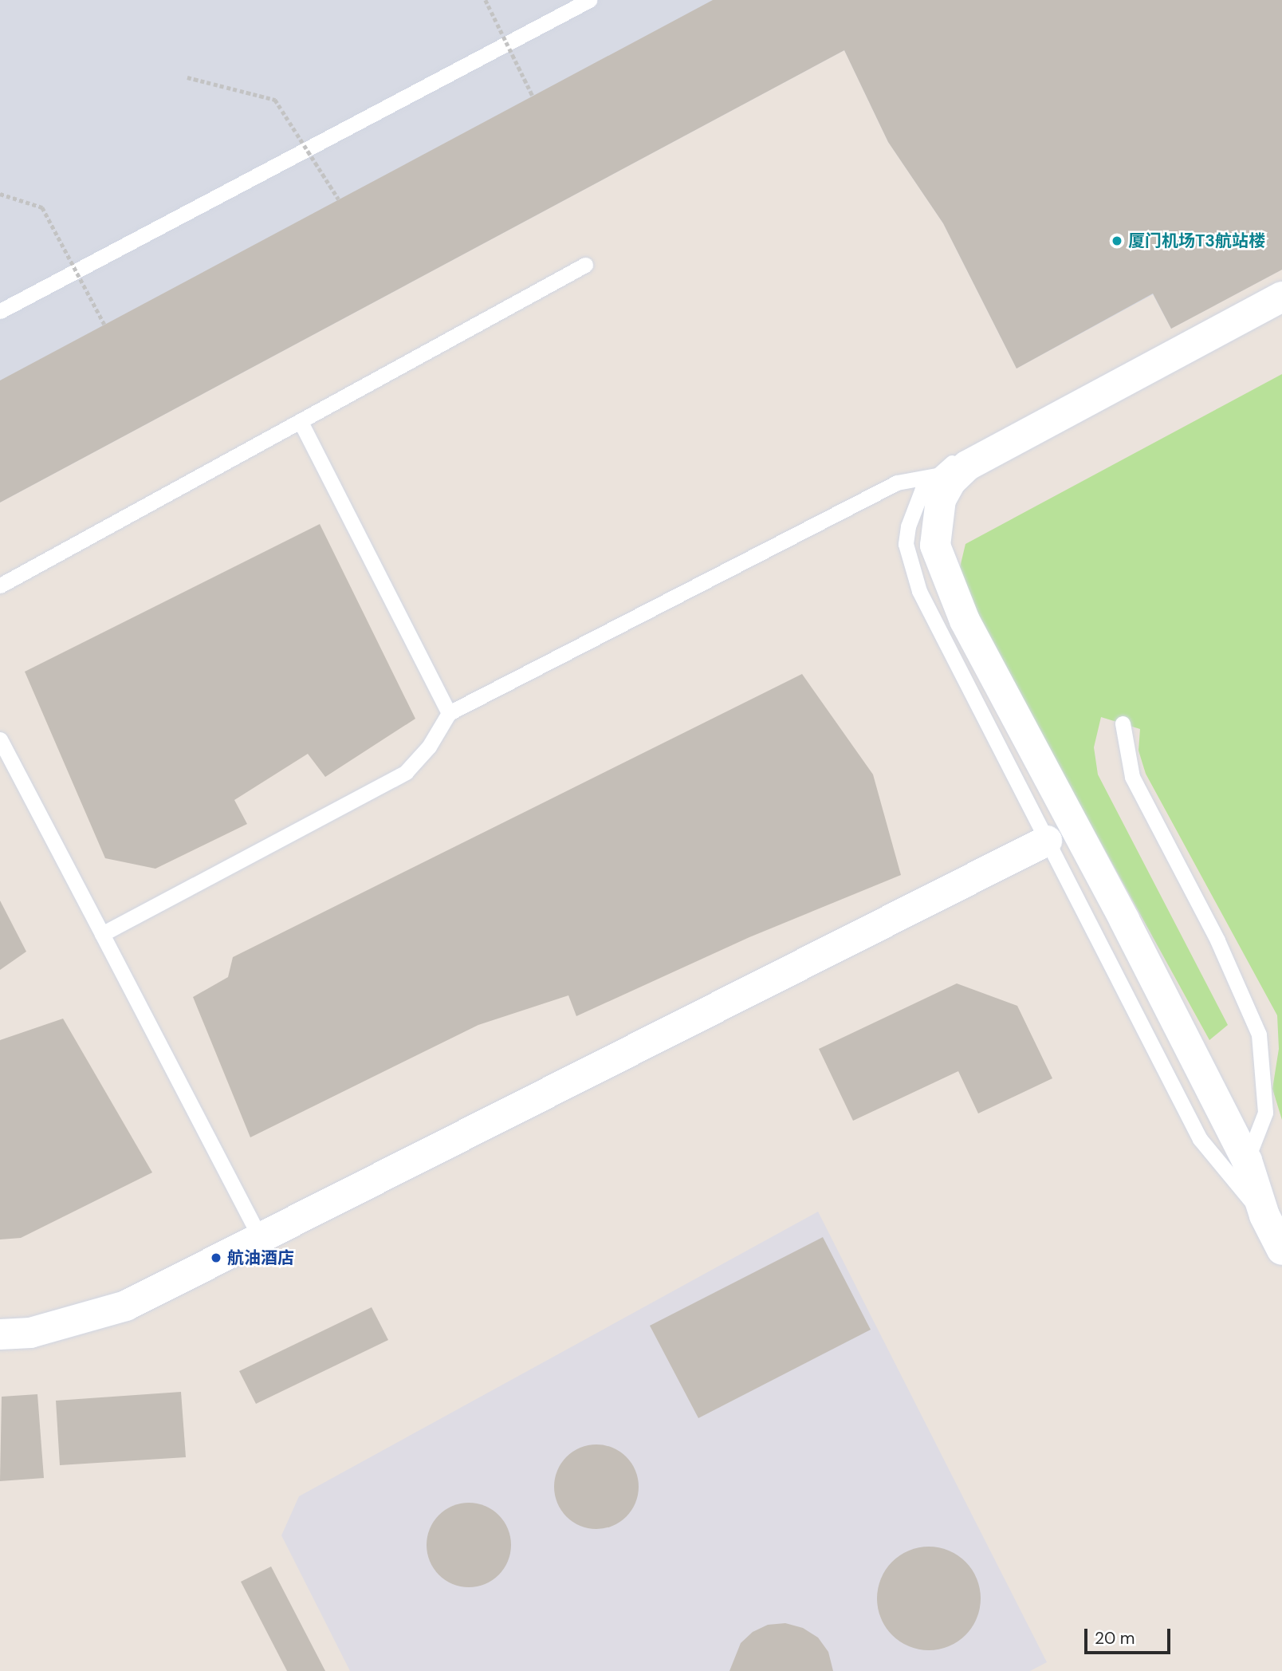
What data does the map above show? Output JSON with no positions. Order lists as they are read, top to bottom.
{
  "places": ["厦门机场T3航站楼", "航油酒店"],
  "scale_bar": "20 m"
}
